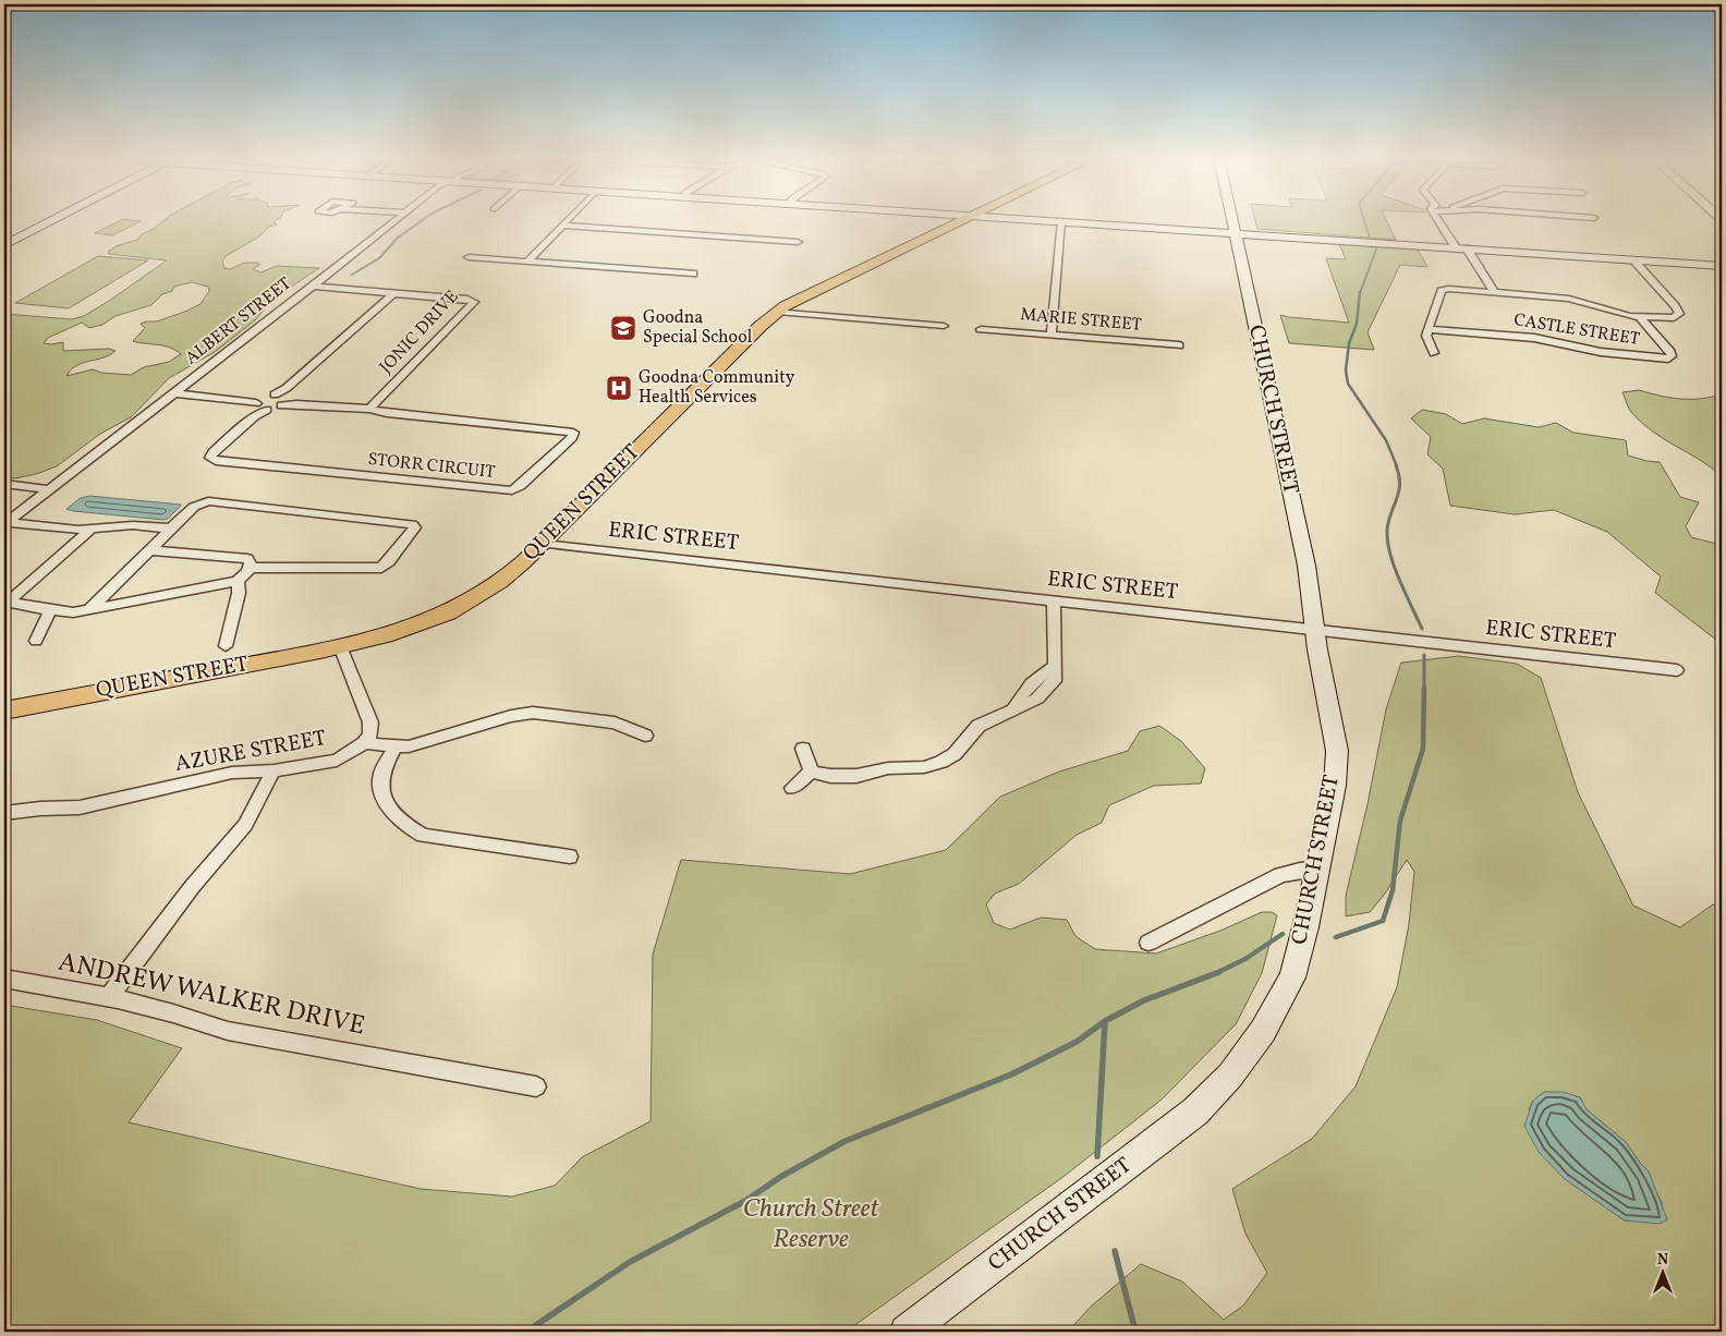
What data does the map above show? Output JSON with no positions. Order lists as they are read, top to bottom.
{
  "streets": {
    "main road": ["QUEEN STREET"],
    "street": [
      "MARIE STREET",
      "ALBERT STREET",
      "CASTLE STREET",
      "JONIC DRIVE",
      "CHURCH STREET",
      "STORR CIRCUIT",
      "ERIC STREET",
      "AZURE STREET",
      "ANDREW WALKER DRIVE"
    ]
  },
  "crossings": [
    ["ALBERT STREET", "JONIC DRIVE"],
    ["JONIC DRIVE", "STORR CIRCUIT"],
    ["CHURCH STREET", "ERIC STREET"],
    ["QUEEN STREET", "ERIC STREET"]
  ],
  "parks": ["Church Street Reserve"],
  "places": {
    "school or university": ["Goodna Special School"],
    "hospital": ["Goodna Community Health Services"]
  },
  "north": "top"
}
